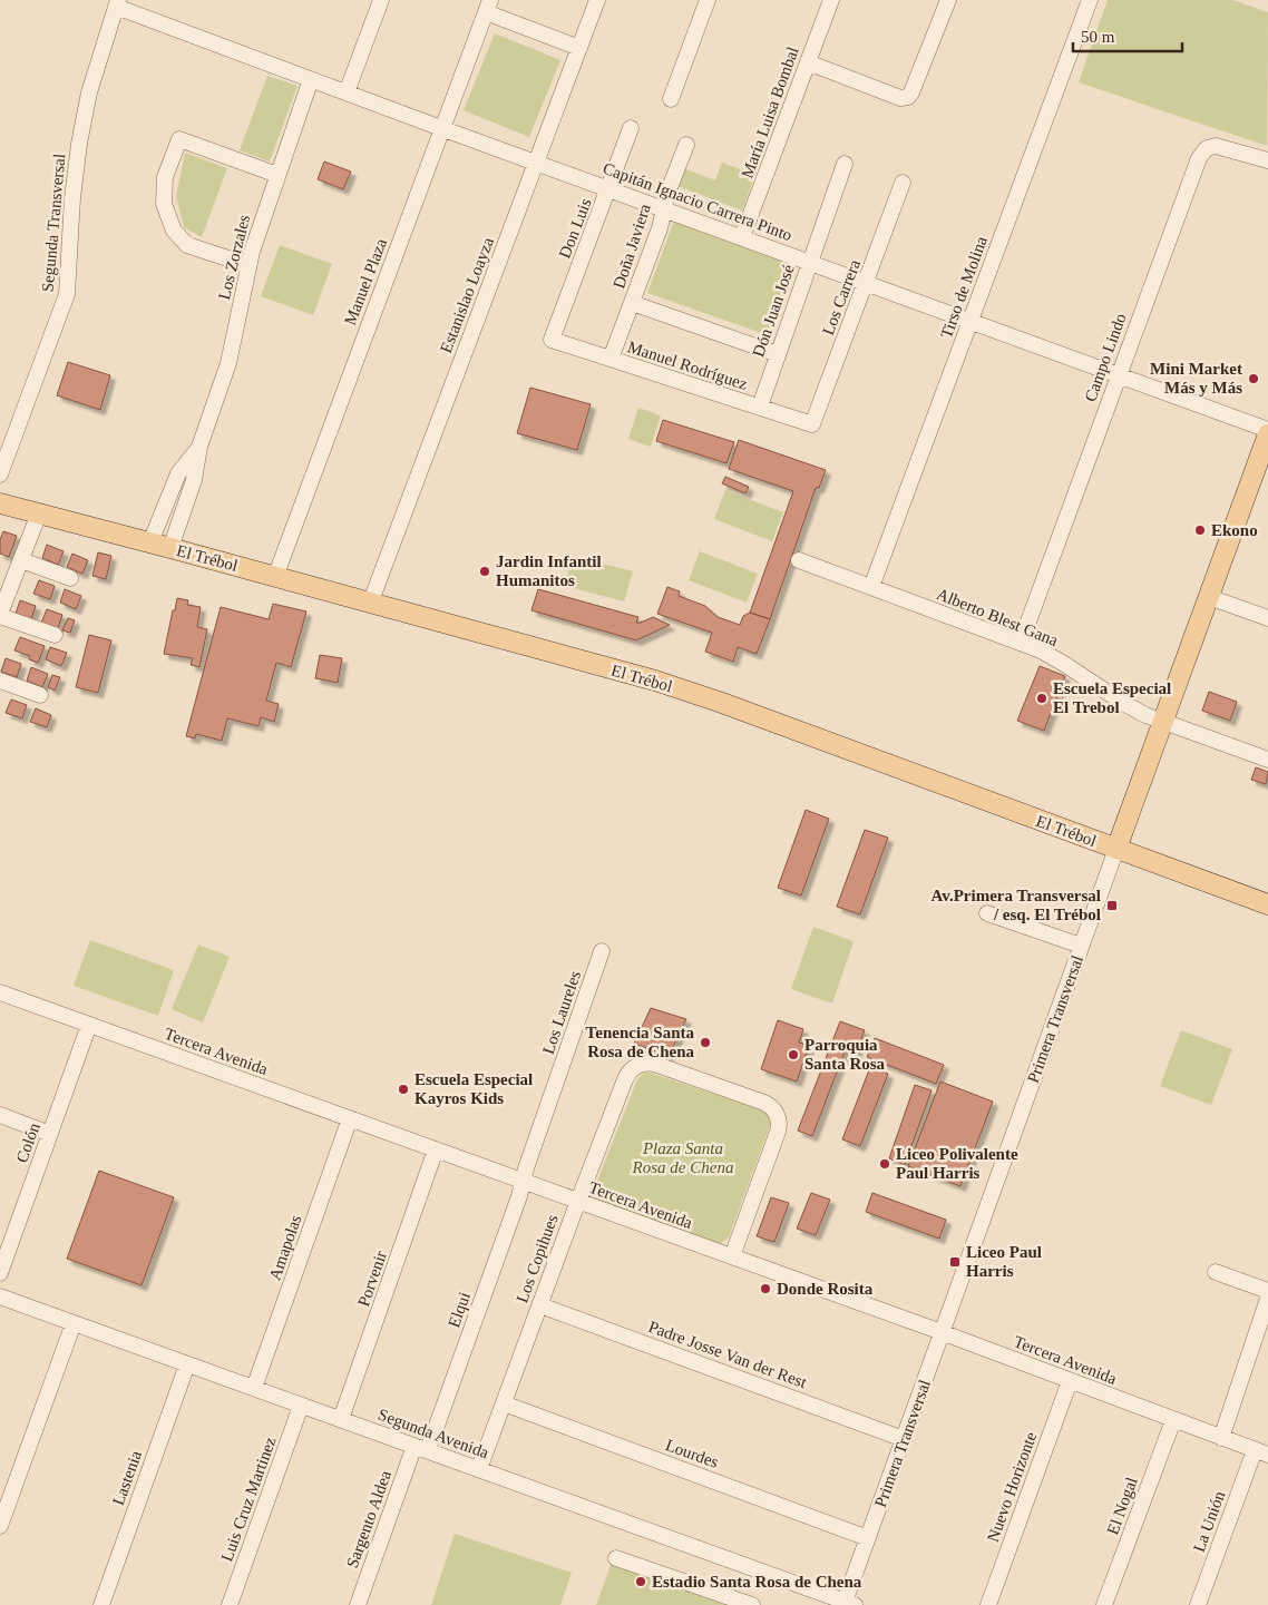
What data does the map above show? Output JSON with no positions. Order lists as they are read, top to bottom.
{
  "streets": {
    "main road": ["El Trébol", "Primera Transversal"],
    "street": [
      "María Luisa Bombal",
      "Capitán Ignacio Carrera Pinto",
      "Segunda Transversal",
      "Don Luis",
      "Doña Javiera",
      "Los Zorzales",
      "Manuel Plaza",
      "Tirso de Molina",
      "Estanislao Loayza",
      "Los Carrera",
      "Dón Juan José",
      "Campo Lindo",
      "Manuel Rodríguez",
      "Alberto Blest Gana",
      "Los Laureles",
      "Tercera Avenida",
      "Colón",
      "Amapolas",
      "Los Copihues",
      "Porvenir",
      "Elqui",
      "Padre Josse Van der Rest",
      "Segunda Avenida",
      "Lourdes",
      "Lastenia",
      "Nuevo Horizonte",
      "Luis Cruz Martinez",
      "El Nogal",
      "Sargento Aldea",
      "La Unión"
    ]
  },
  "crossings": [
    ["María Luisa Bombal", "Capitán Ignacio Carrera Pinto"],
    ["Capitán Ignacio Carrera Pinto", "Segunda Transversal"],
    ["Capitán Ignacio Carrera Pinto", "Don Luis"],
    ["Capitán Ignacio Carrera Pinto", "Doña Javiera"],
    ["Capitán Ignacio Carrera Pinto", "Los Zorzales"],
    ["Capitán Ignacio Carrera Pinto", "Manuel Plaza"],
    ["Capitán Ignacio Carrera Pinto", "Tirso de Molina"],
    ["Capitán Ignacio Carrera Pinto", "Estanislao Loayza"],
    ["Capitán Ignacio Carrera Pinto", "Los Carrera"],
    ["Capitán Ignacio Carrera Pinto", "Dón Juan José"],
    ["Capitán Ignacio Carrera Pinto", "Campo Lindo"],
    ["Don Luis", "Manuel Rodríguez"],
    ["Doña Javiera", "Manuel Rodríguez"],
    ["Los Zorzales", "El Trébol"],
    ["Manuel Plaza", "El Trébol"],
    ["Tirso de Molina", "Alberto Blest Gana"],
    ["Estanislao Loayza", "El Trébol"],
    ["Los Carrera", "Manuel Rodríguez"],
    ["Dón Juan José", "Manuel Rodríguez"],
    ["Campo Lindo", "Alberto Blest Gana"],
    ["El Trébol", "Primera Transversal"],
    ["Alberto Blest Gana", "Primera Transversal"],
    ["Los Laureles", "Tercera Avenida"],
    ["Los Laureles", "Elqui"],
    ["Primera Transversal", "Tercera Avenida"],
    ["Primera Transversal", "Padre Josse Van der Rest"],
    ["Primera Transversal", "Segunda Avenida"],
    ["Primera Transversal", "Lourdes"],
    ["Tercera Avenida", "Colón"],
    ["Tercera Avenida", "Amapolas"],
    ["Tercera Avenida", "Los Copihues"],
    ["Tercera Avenida", "Porvenir"],
    ["Tercera Avenida", "Elqui"],
    ["Tercera Avenida", "Nuevo Horizonte"],
    ["Tercera Avenida", "El Nogal"],
    ["Tercera Avenida", "La Unión"],
    ["Amapolas", "Segunda Avenida"],
    ["Los Copihues", "Padre Josse Van der Rest"],
    ["Los Copihues", "Segunda Avenida"],
    ["Los Copihues", "Lourdes"],
    ["Porvenir", "Segunda Avenida"],
    ["Elqui", "Segunda Avenida"],
    ["Elqui", "Sargento Aldea"],
    ["Segunda Avenida", "Lastenia"],
    ["Segunda Avenida", "Luis Cruz Martinez"],
    ["Segunda Avenida", "Sargento Aldea"]
  ],
  "parks": ["Plaza Santa Rosa de Chena"],
  "places": {
    "other": [
      "Mini Market Más y Más",
      "Ekono",
      "Jardin Infantil Humanitos",
      "Escuela Especial El Trebol",
      "Tenencia Santa Rosa de Chena",
      "Parroquia Santa Rosa",
      "Escuela Especial Kayros Kids",
      "Liceo Polivalente Paul Harris",
      "Donde Rosita",
      "Estadio Santa Rosa de Chena"
    ],
    "transit": ["Av.Primera Transversal / esq. El Trébol", "Liceo Paul Harris"]
  },
  "scale_bar": "50 m"
}
